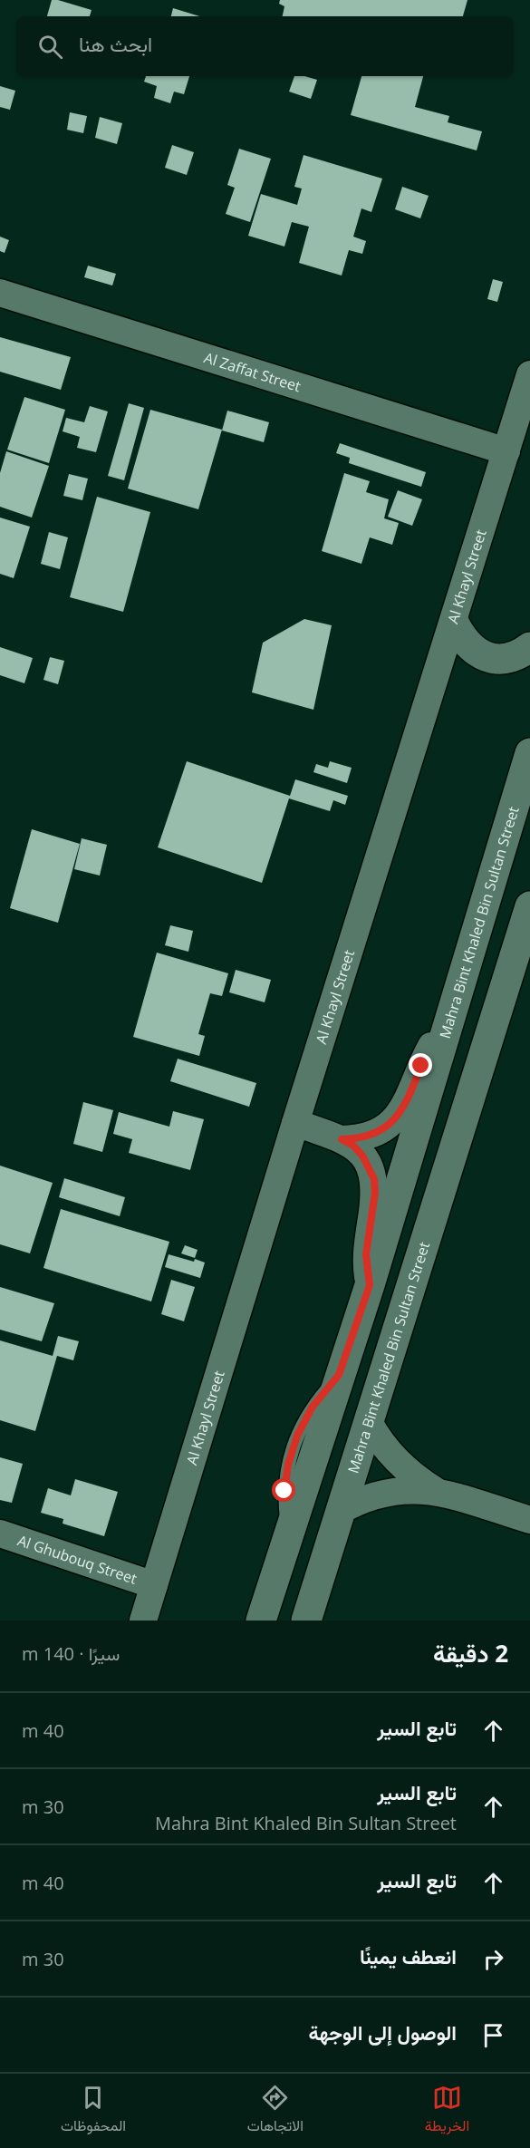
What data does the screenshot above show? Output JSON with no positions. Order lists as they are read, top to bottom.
{
  "streets": {
    "street": [
      "Al Zaffat Street",
      "Al Khayl Street",
      "Mahra Bint Khaled Bin Sultan Street",
      "Al Ghubouq Street"
    ]
  },
  "crossings": [
    ["Al Zaffat Street", "Al Khayl Street"],
    ["Al Khayl Street", "Al Ghubouq Street"]
  ],
  "page": {
    "search": "ابحث هنا",
    "heading": ["2 دقيقة", "سيرًا · 140 m"],
    "list": [
      ["تابع السير", "40 m"],
      ["تابع السير", "Mahra Bint Khaled Bin Sultan Street", "30 m"],
      ["تابع السير", "40 m"],
      ["انعطف يمينًا", "30 m"],
      "الوصول إلى الوجهة"
    ],
    "nav": ["الخريطة", "الاتجاهات", "المحفوظات"]
  }
}
